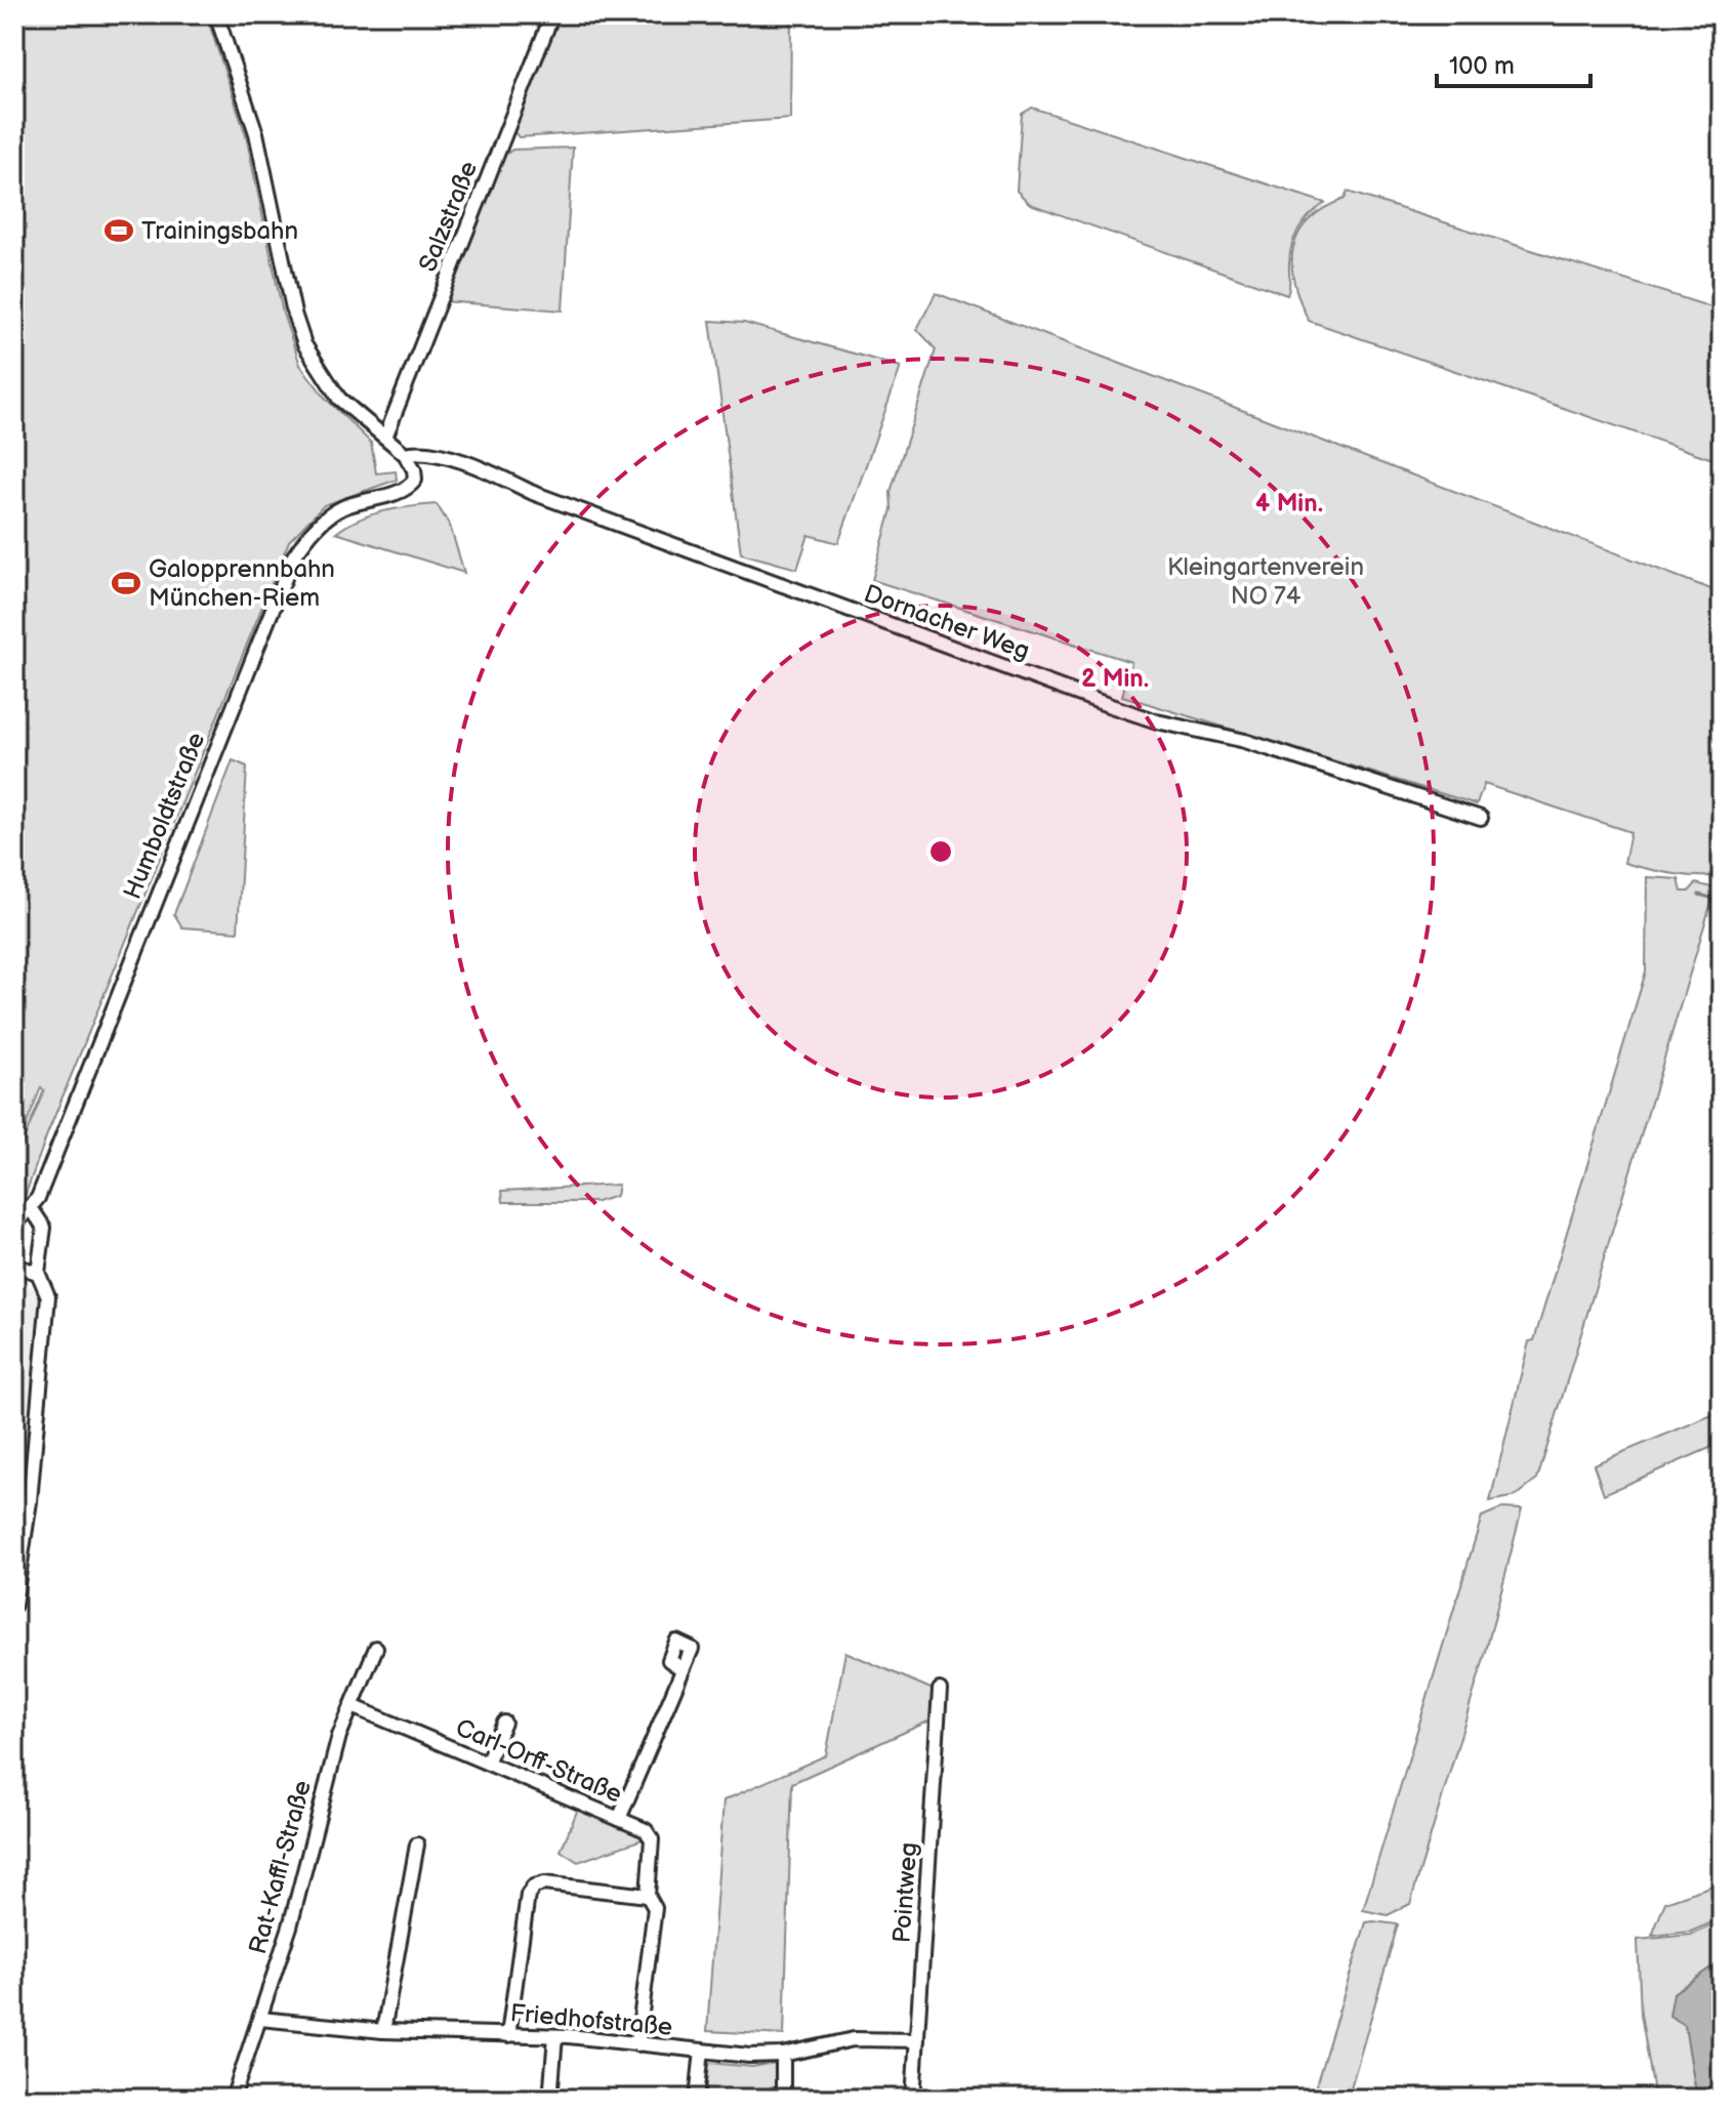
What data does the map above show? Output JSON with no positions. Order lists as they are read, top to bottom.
{
  "streets": {
    "street": [
      "Salzstraße",
      "Dornacher Weg",
      "Humboldtstraße",
      "Carl-Orff-Straße",
      "Rat-Kaffl-Straße",
      "Pointweg",
      "Friedhofstraße"
    ]
  },
  "crossings": [
    ["Dornacher Weg", "Humboldtstraße"],
    ["Carl-Orff-Straße", "Rat-Kaffl-Straße"],
    ["Rat-Kaffl-Straße", "Friedhofstraße"],
    ["Pointweg", "Friedhofstraße"]
  ],
  "parks": ["Kleingartenverein NO 74"],
  "places": {
    "sports": ["Trainingsbahn", "Galopprennbahn München-Riem"]
  },
  "scale_bar": "100 m",
  "rings": ["4 Min.", "2 Min."]
}
